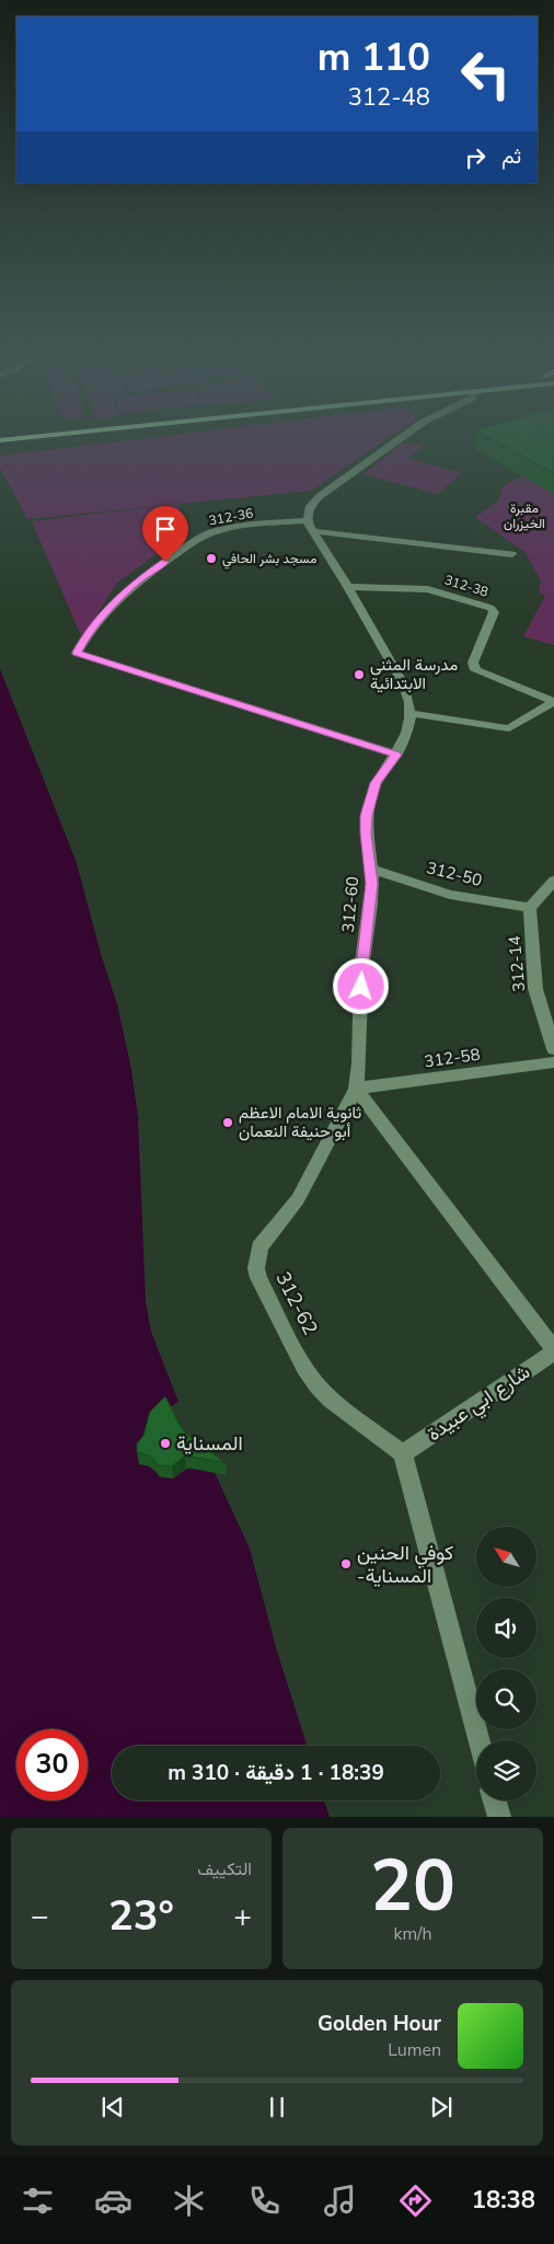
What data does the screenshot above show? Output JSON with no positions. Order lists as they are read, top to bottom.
{
  "streets": {
    "street": [
      "312-36",
      "312-38",
      "312-50",
      "312-60",
      "312-14",
      "312-58",
      "312-62",
      "شارع ابي عبيدة"
    ]
  },
  "crossings": [
    ["312-36", "312-60"],
    ["312-38", "312-60"],
    ["312-50", "312-60"],
    ["312-50", "312-14"],
    ["312-60", "312-58"],
    ["312-60", "312-62"],
    ["312-58", "312-62"],
    ["312-62", "شارع ابي عبيدة"]
  ],
  "parks": ["مقبرة الخيزران"],
  "places": [
    "مسجد بشر الحافي",
    "مدرسة المثنى الابتدائية",
    "ثانوية الامام الاعظم أبو حنيفة النعمان",
    "المسناية",
    "كوفي الحنين -المسناية"
  ],
  "north": "top left",
  "page": {
    "turn": ["110 m", "312-48"],
    "then": "ثم",
    "limit": "30",
    "trip": "18:39 · 1 دقيقة · 310 m",
    "tile": [
      ["20", "km/h"],
      "التكييف"
    ],
    "heat": ["−", "23°", "+"],
    "song": ["Golden Hour", "Lumen"],
    "tabs": "18:38"
  }
}
